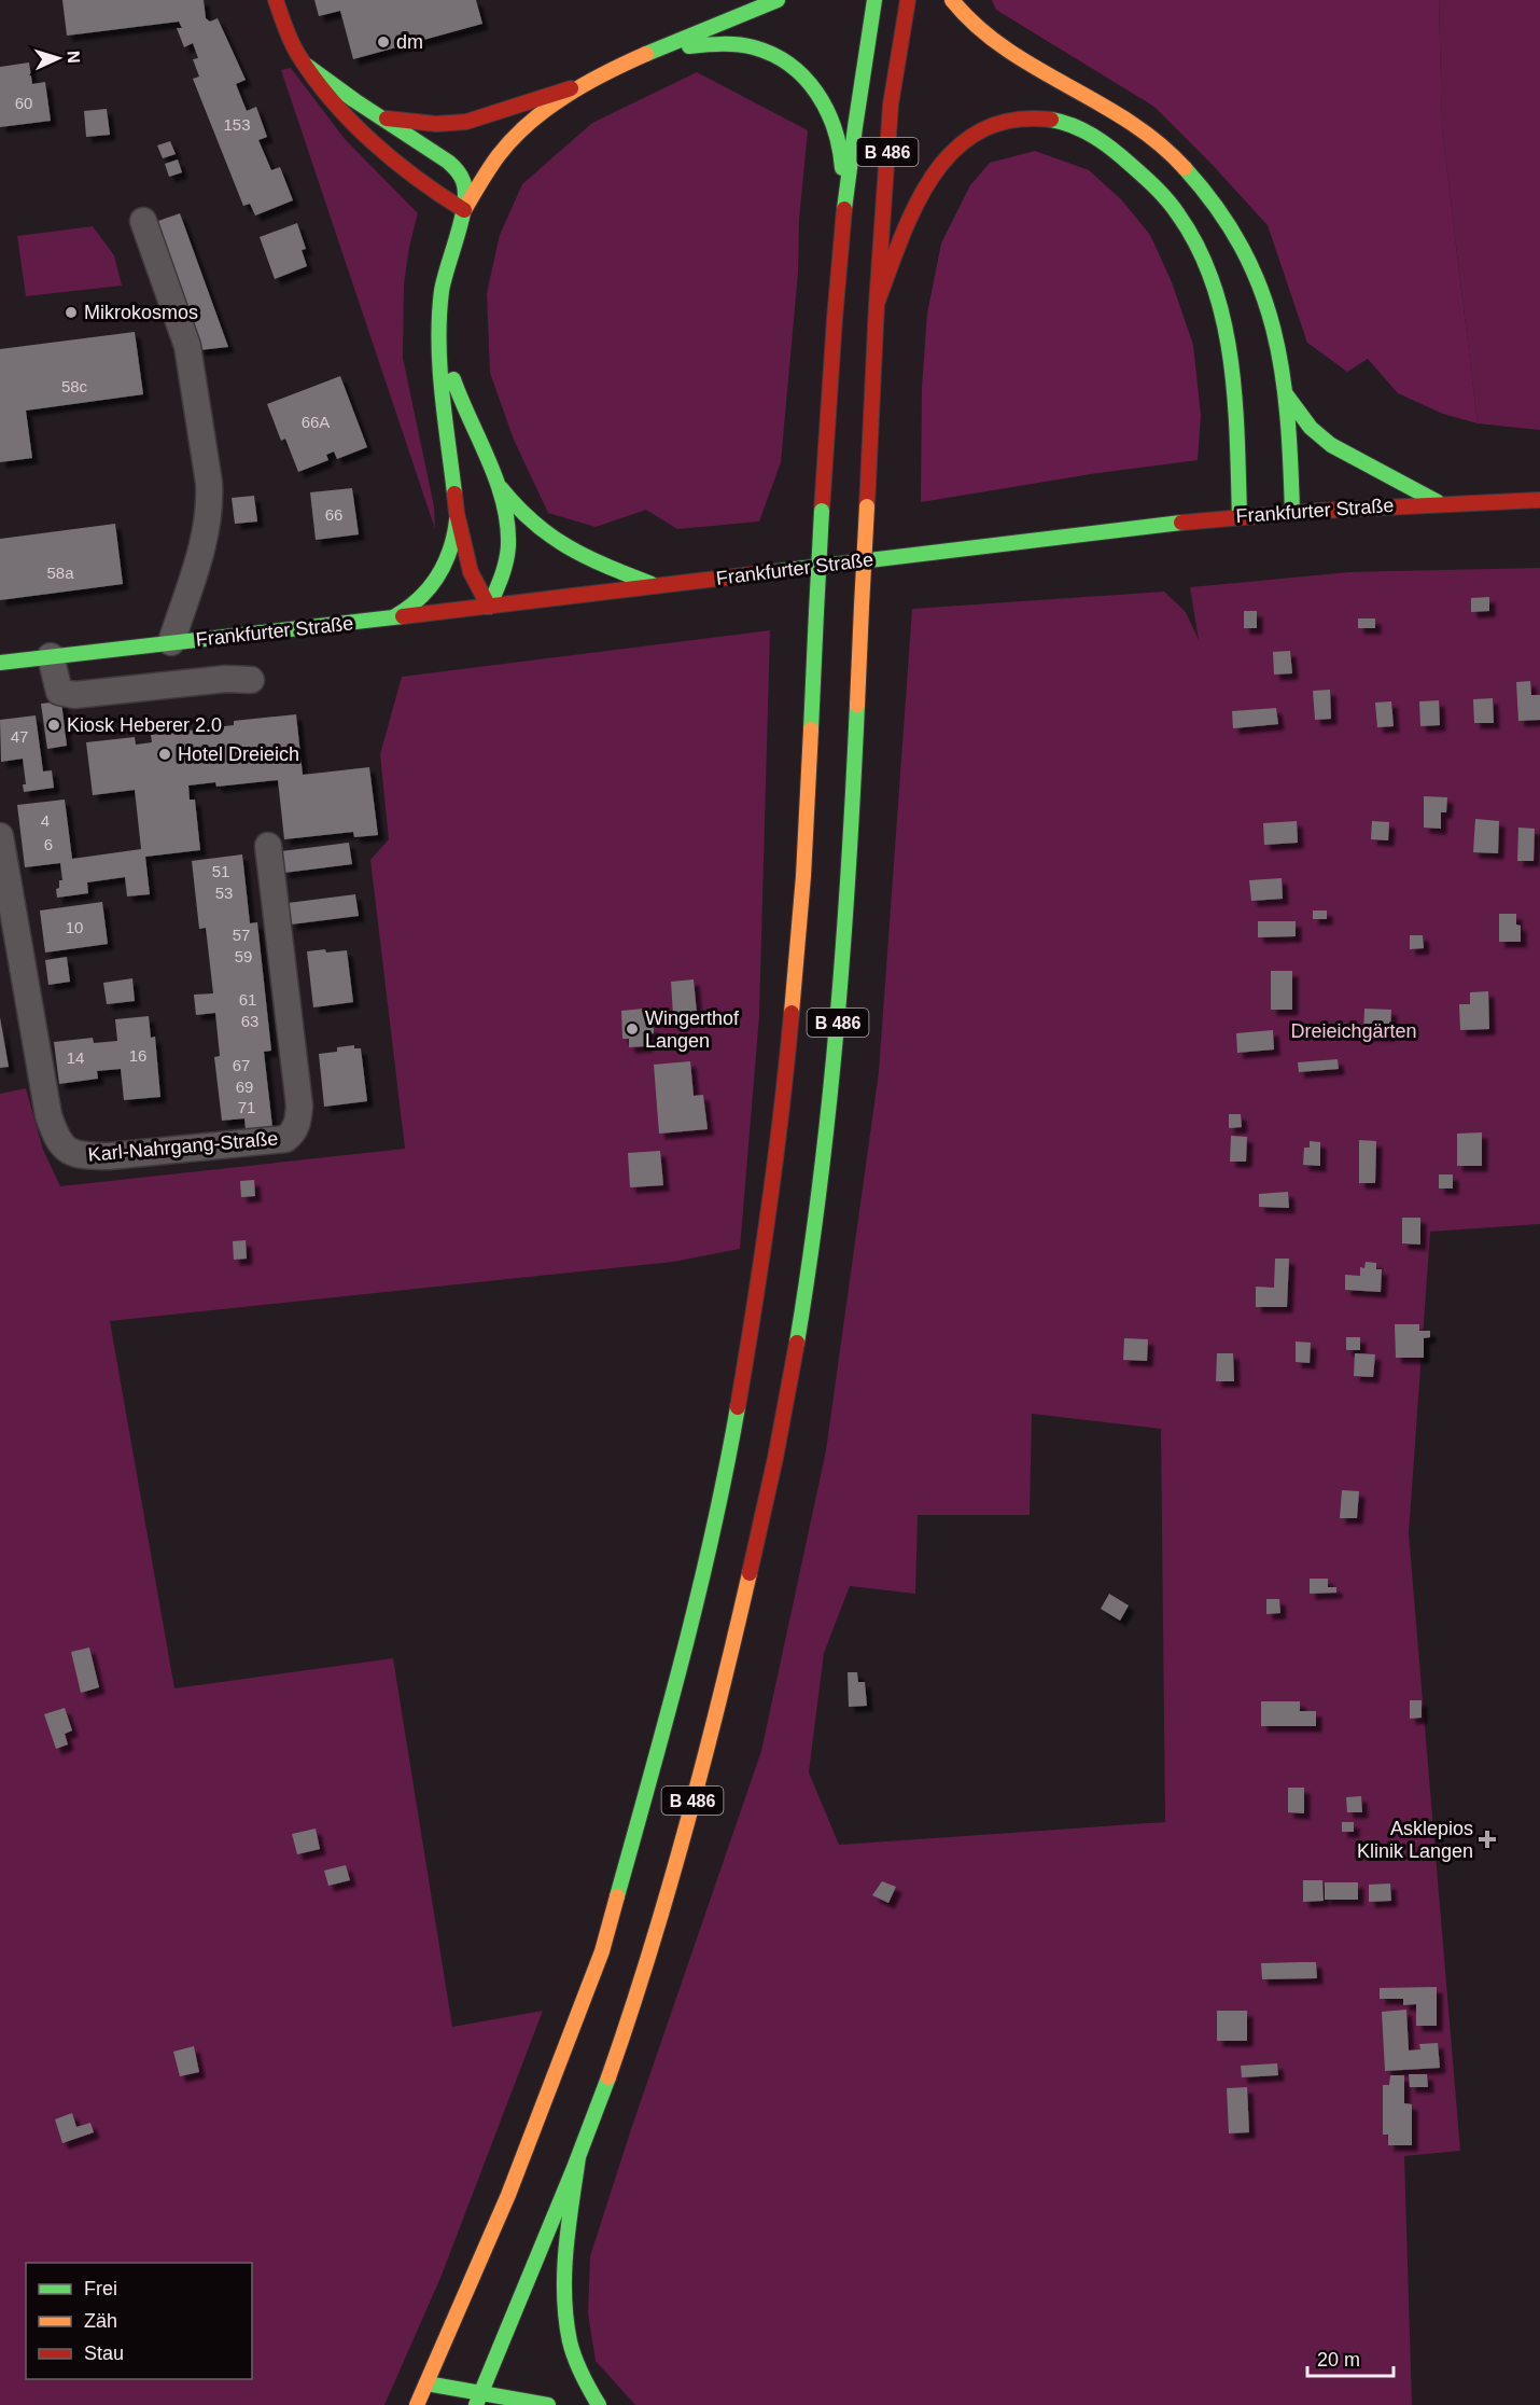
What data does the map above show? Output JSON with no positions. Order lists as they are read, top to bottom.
{
  "streets": {
    "main road": ["B 486", "Frankfurter Straße"],
    "street": ["Karl-Nahrgang-Straße"]
  },
  "parks": ["Dreieichgärten"],
  "places": {
    "other": [
      "dm",
      "Mikrokosmos",
      "Kiosk Heberer 2.0",
      "Hotel Dreieich",
      "Wingerthof Langen"
    ],
    "health": ["Asklepios Klinik Langen"]
  },
  "house_numbers": [
    "60",
    "153",
    "58c",
    "66A",
    "66",
    "58a",
    "47",
    "4",
    "6",
    "51",
    "53",
    "10",
    "57",
    "59",
    "61",
    "63",
    "16",
    "14",
    "67",
    "69",
    "71"
  ],
  "legend": ["Frei", "Zäh", "Stau"],
  "scale_bar": "20 m",
  "north": "right"
}
